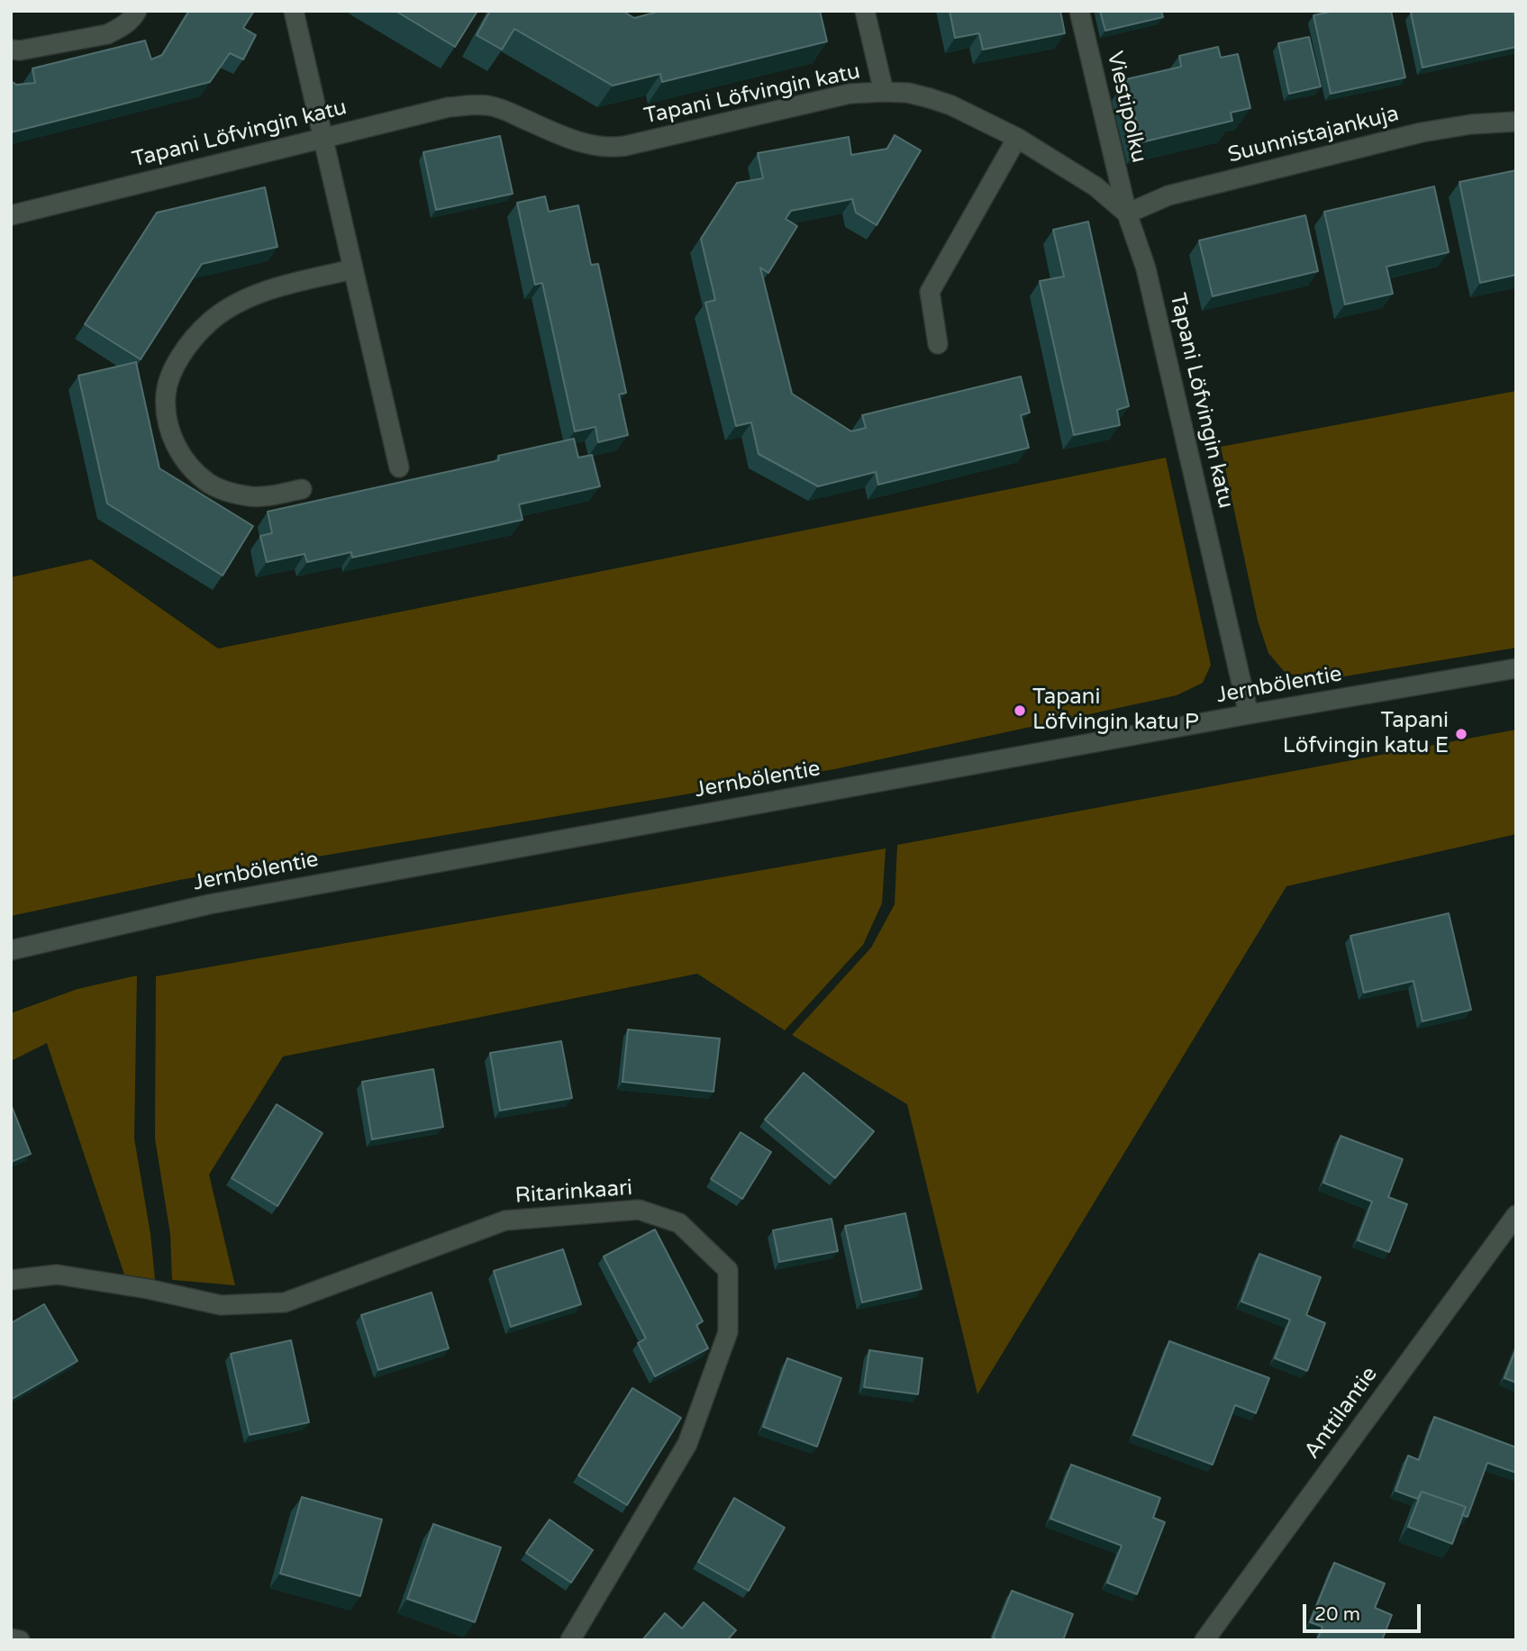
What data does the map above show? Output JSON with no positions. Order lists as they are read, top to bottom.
{
  "streets": {
    "street": [
      "Tapani Löfvingin katu",
      "Viestipolku",
      "Suunnistajankuja",
      "Jernbölentie",
      "Ritarinkaari",
      "Anttilantie"
    ]
  },
  "crossings": [
    ["Tapani Löfvingin katu", "Viestipolku"],
    ["Tapani Löfvingin katu", "Suunnistajankuja"],
    ["Tapani Löfvingin katu", "Jernbölentie"],
    ["Viestipolku", "Suunnistajankuja"]
  ],
  "places": ["Tapani Löfvingin katu P", "Tapani Löfvingin katu E"],
  "scale_bar": "20 m"
}
